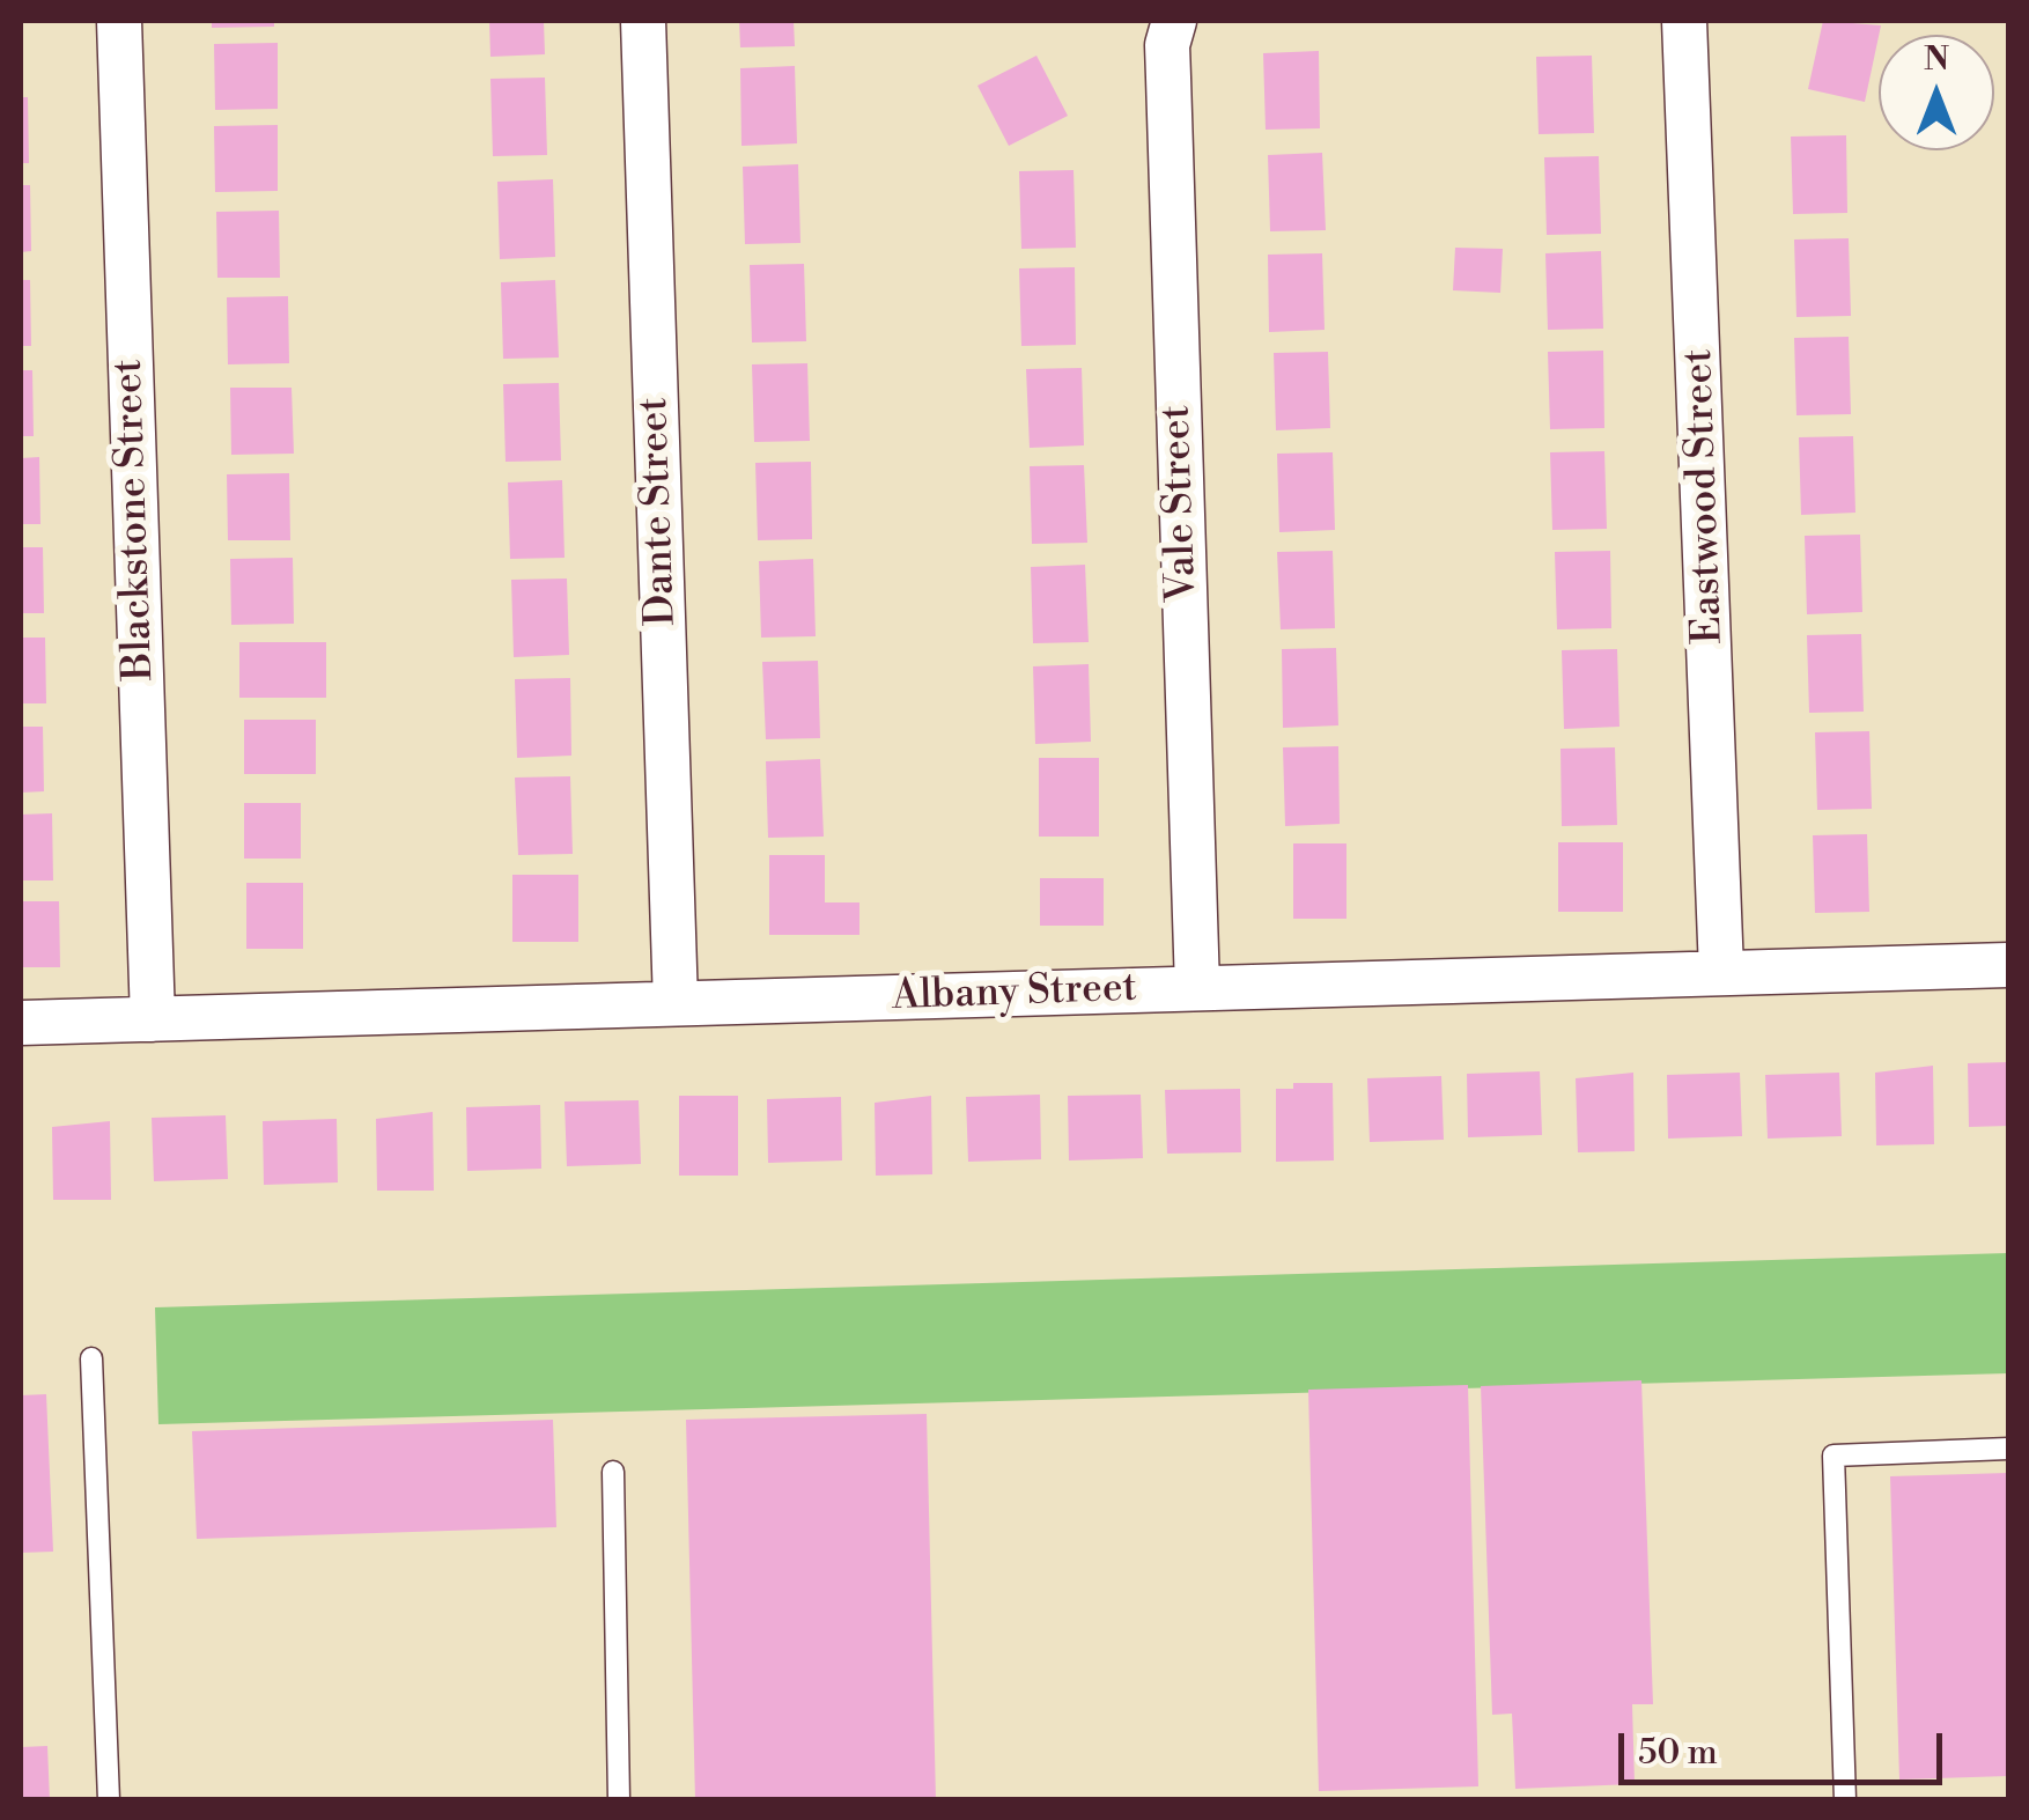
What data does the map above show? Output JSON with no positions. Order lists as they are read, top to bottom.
{
  "streets": {
    "street": [
      "Eastwood Street",
      "Vale Street",
      "Dante Street",
      "Blackstone Street",
      "Albany Street"
    ]
  },
  "crossings": [
    ["Eastwood Street", "Albany Street"],
    ["Vale Street", "Albany Street"],
    ["Dante Street", "Albany Street"],
    ["Blackstone Street", "Albany Street"]
  ],
  "scale_bar": "50 m",
  "north": "top"
}
